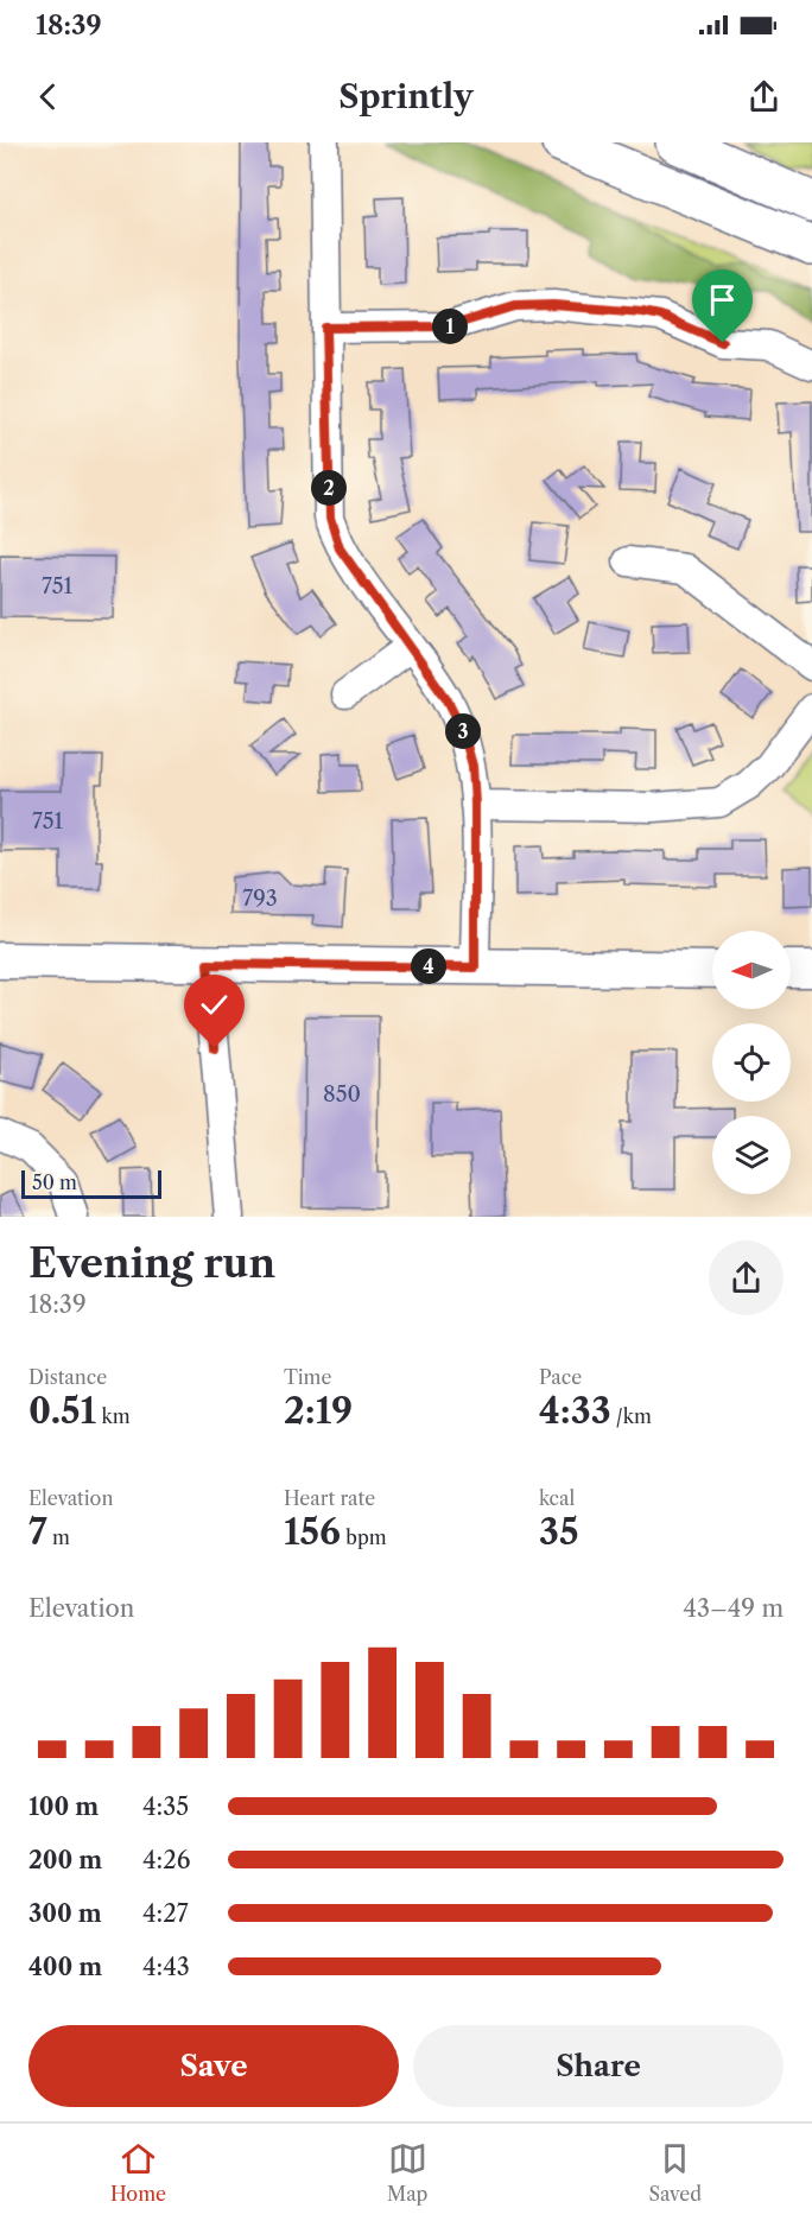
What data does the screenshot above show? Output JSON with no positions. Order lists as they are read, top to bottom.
{
  "house_numbers": [
    "751",
    "751",
    "793",
    "850"
  ],
  "scale_bar": "50 m",
  "north": "left",
  "page": {
    "status": "18:39",
    "header": "Sprintly",
    "pins": [
      "1",
      "2",
      "3",
      "4"
    ],
    "scale": "50 m",
    "heading": ["Evening run", "18:39"],
    "stats": [
      ["Distance", "0.51 km"],
      ["Time", "2:19"],
      ["Pace", "4:33 /km"],
      ["Elevation", "7 m"],
      ["Heart rate", "156 bpm"],
      ["kcal", "35"]
    ],
    "chart": ["Elevation", "43–49 m"],
    "list": [
      {
        "name": "100 m",
        "note": "4:35"
      },
      {
        "name": "200 m",
        "note": "4:26"
      },
      {
        "name": "300 m",
        "note": "4:27"
      },
      {
        "name": "400 m",
        "note": "4:43"
      }
    ],
    "buttons": ["Save", "Share"],
    "tabs": ["Home", "Map", "Saved"]
  }
}
